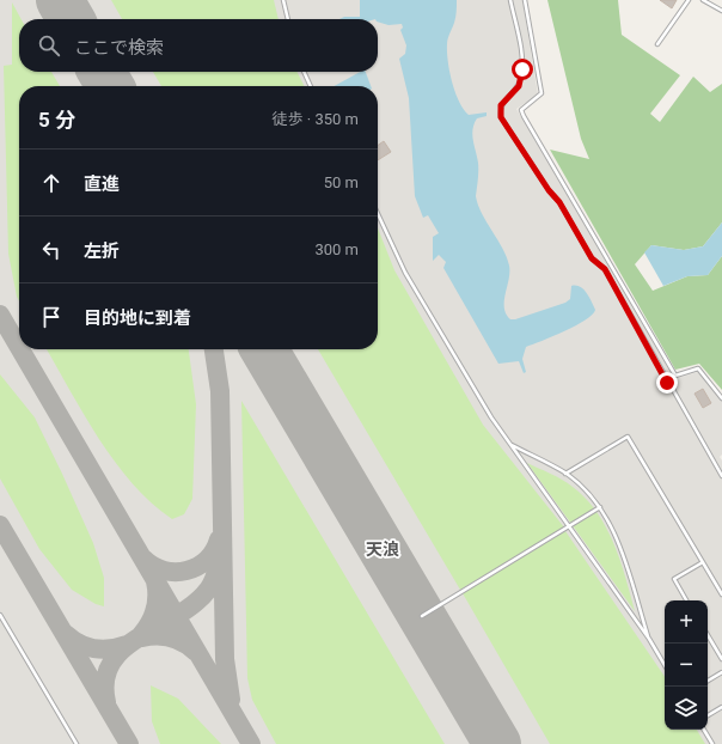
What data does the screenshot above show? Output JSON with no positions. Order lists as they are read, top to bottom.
{
  "districts": ["天浪"],
  "page": {
    "search": "ここで検索",
    "heading": ["5 分", "徒歩 · 350 m"],
    "list": [
      ["直進", "50 m"],
      ["左折", "300 m"],
      "目的地に到着"
    ],
    "map_buttons": ["+", "−"]
  }
}
